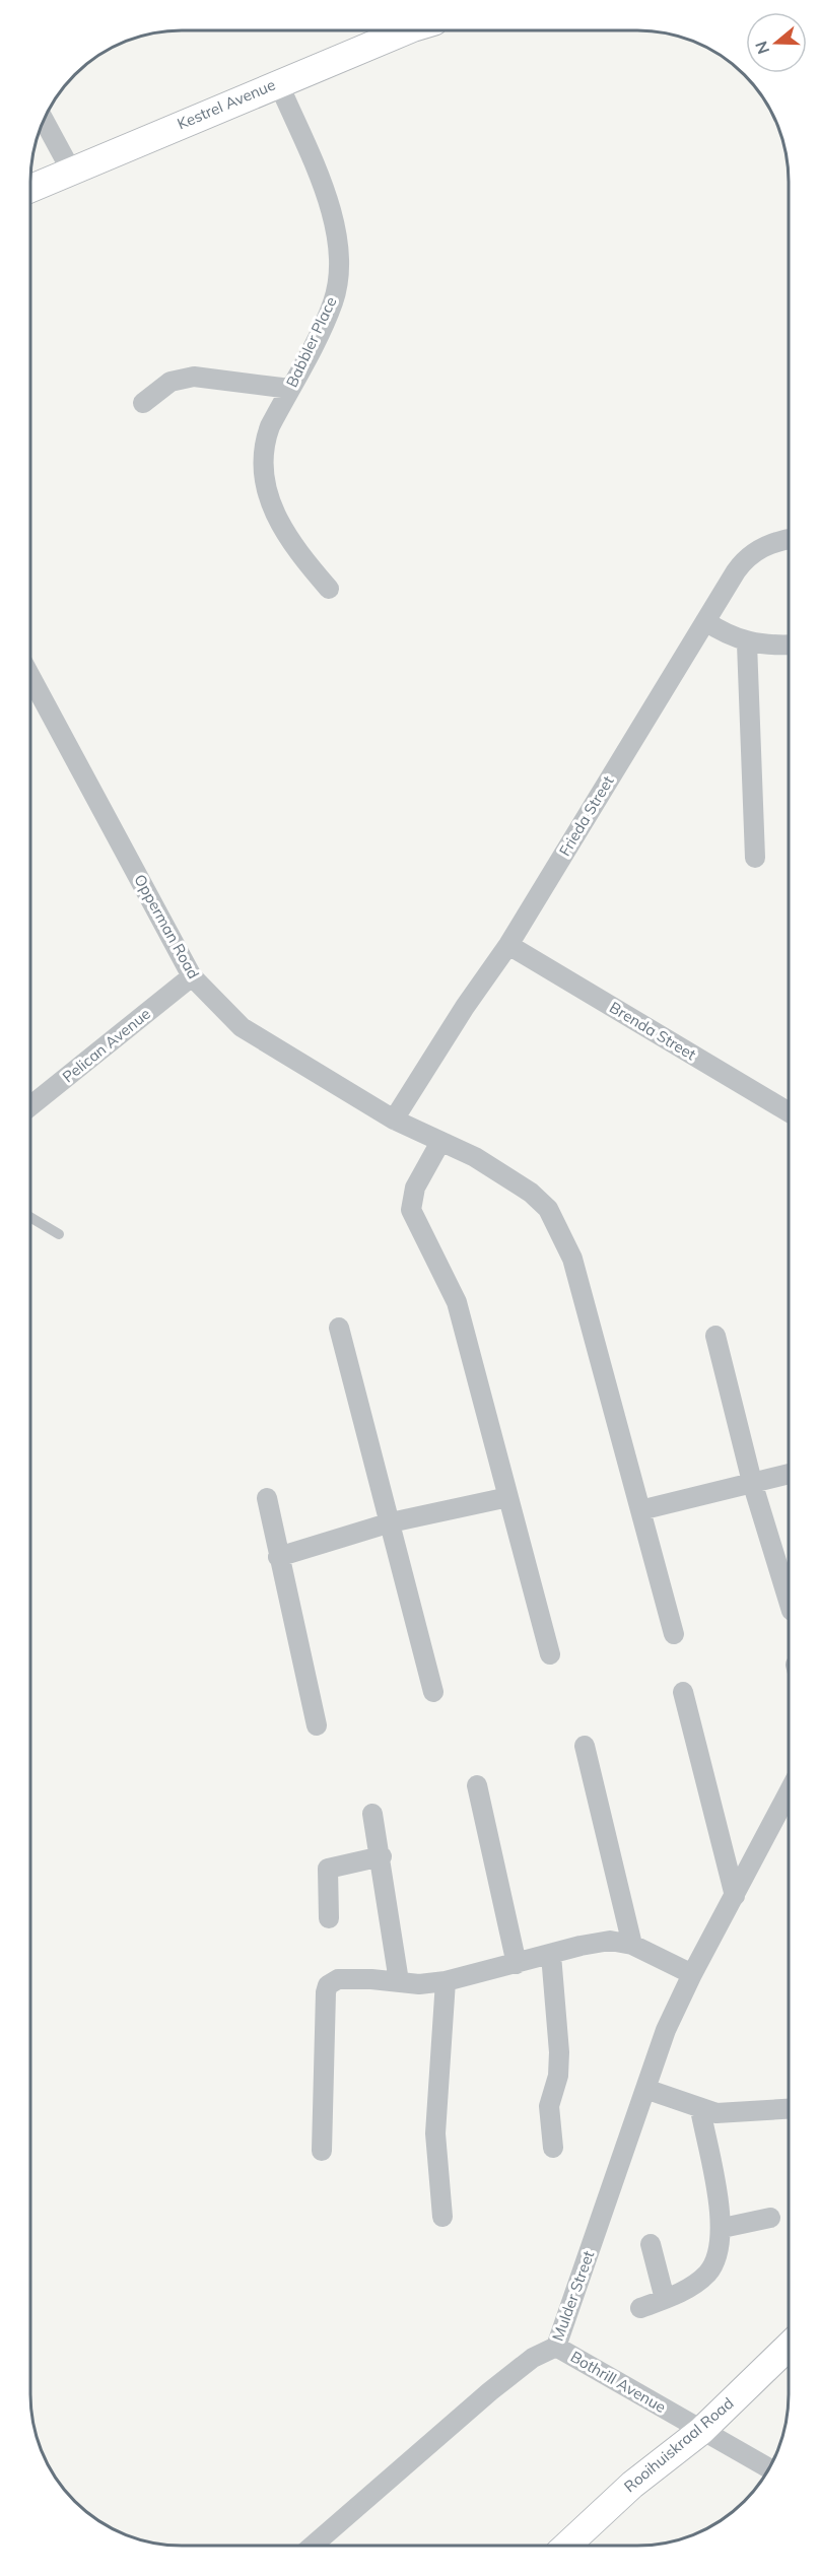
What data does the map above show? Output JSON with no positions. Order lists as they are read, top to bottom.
{
  "streets": {
    "street": [
      "Kestrel Avenue",
      "Babbler Place",
      "Frieda Street",
      "Opperman Road",
      "Brenda Street",
      "Pelican Avenue",
      "Mulder Street",
      "Bothrill Avenue",
      "Rooihuiskraal Road"
    ]
  },
  "crossings": [
    ["Kestrel Avenue", "Babbler Place"],
    ["Frieda Street", "Opperman Road"],
    ["Frieda Street", "Brenda Street"],
    ["Opperman Road", "Pelican Avenue"],
    ["Mulder Street", "Bothrill Avenue"],
    ["Bothrill Avenue", "Rooihuiskraal Road"]
  ],
  "north": "left"
}
